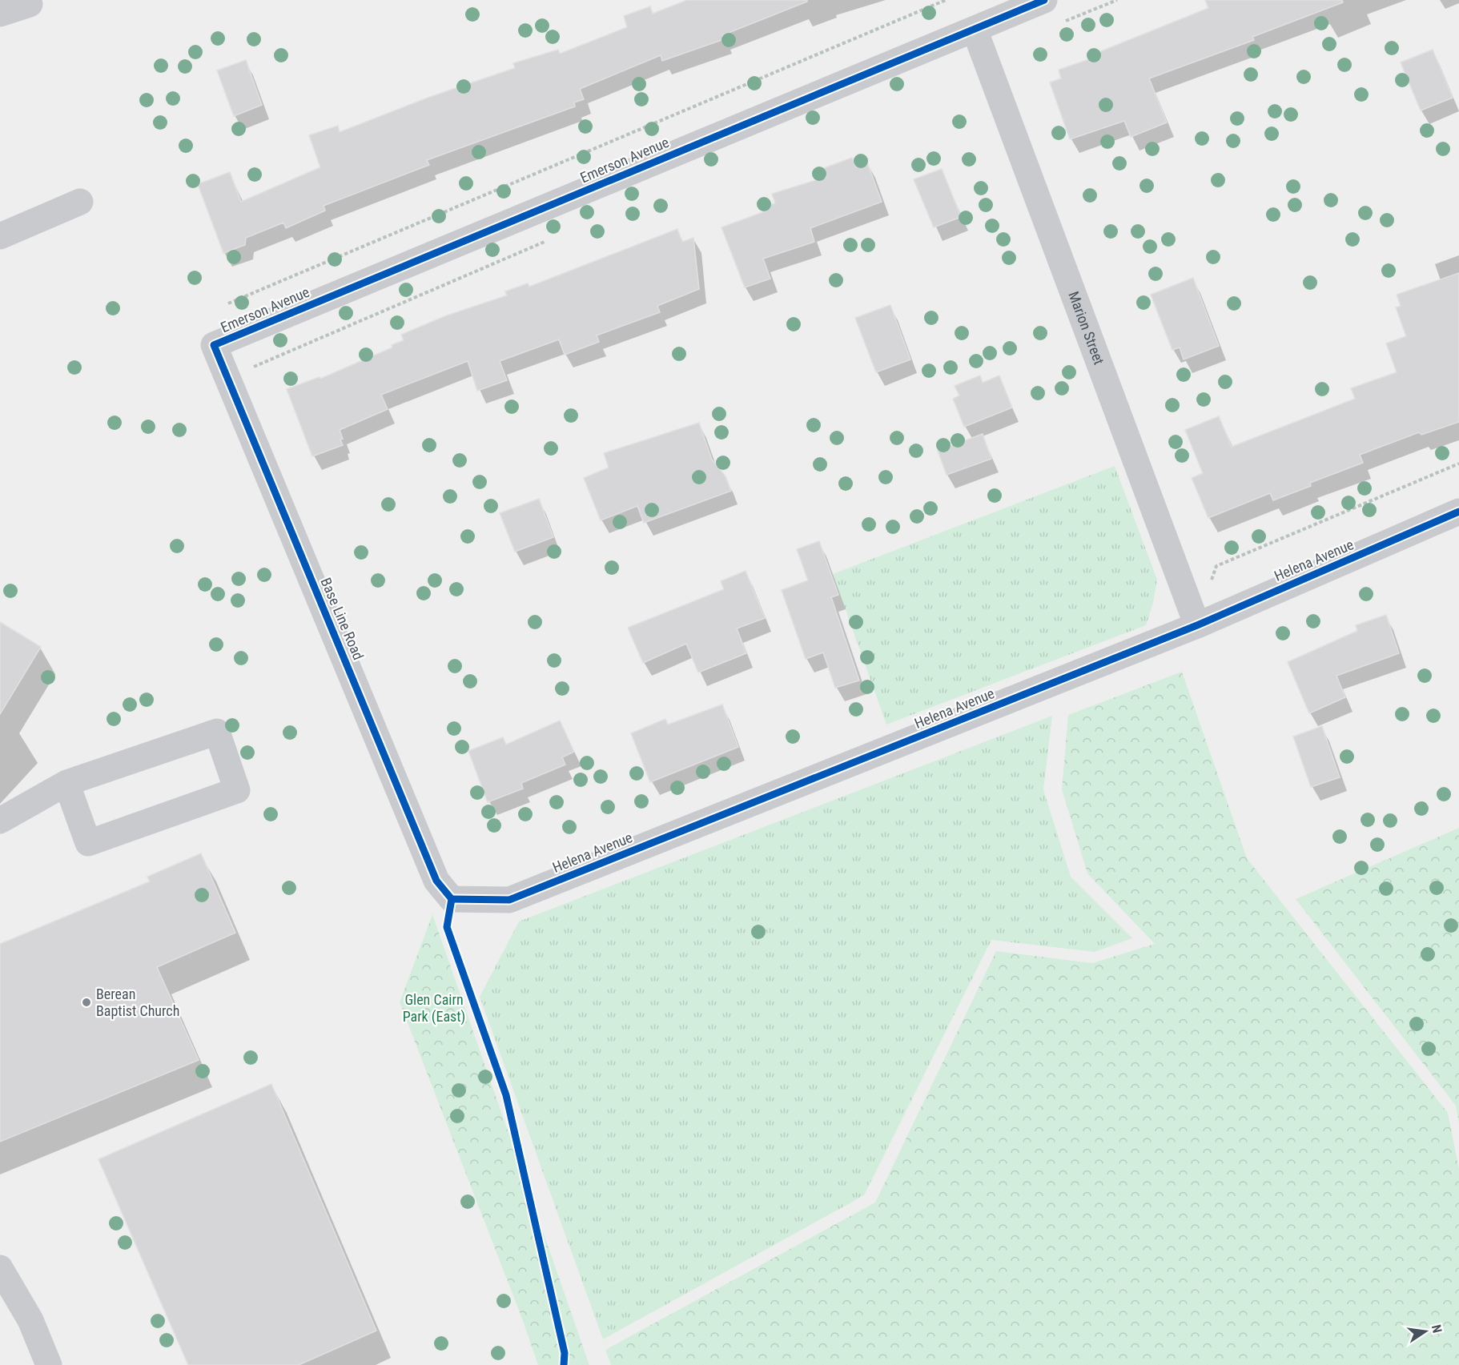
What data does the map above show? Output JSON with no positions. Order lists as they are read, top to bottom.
{
  "streets": {
    "street": [
      "Emerson Avenue",
      "Marion Street",
      "Helena Avenue",
      "Base Line Road"
    ]
  },
  "crossings": [
    ["Emerson Avenue", "Marion Street"],
    ["Emerson Avenue", "Base Line Road"],
    ["Marion Street", "Helena Avenue"],
    ["Helena Avenue", "Base Line Road"]
  ],
  "parks": ["Glen Cairn Park (East)"],
  "places": ["Berean Baptist Church"],
  "north": "right"
}
